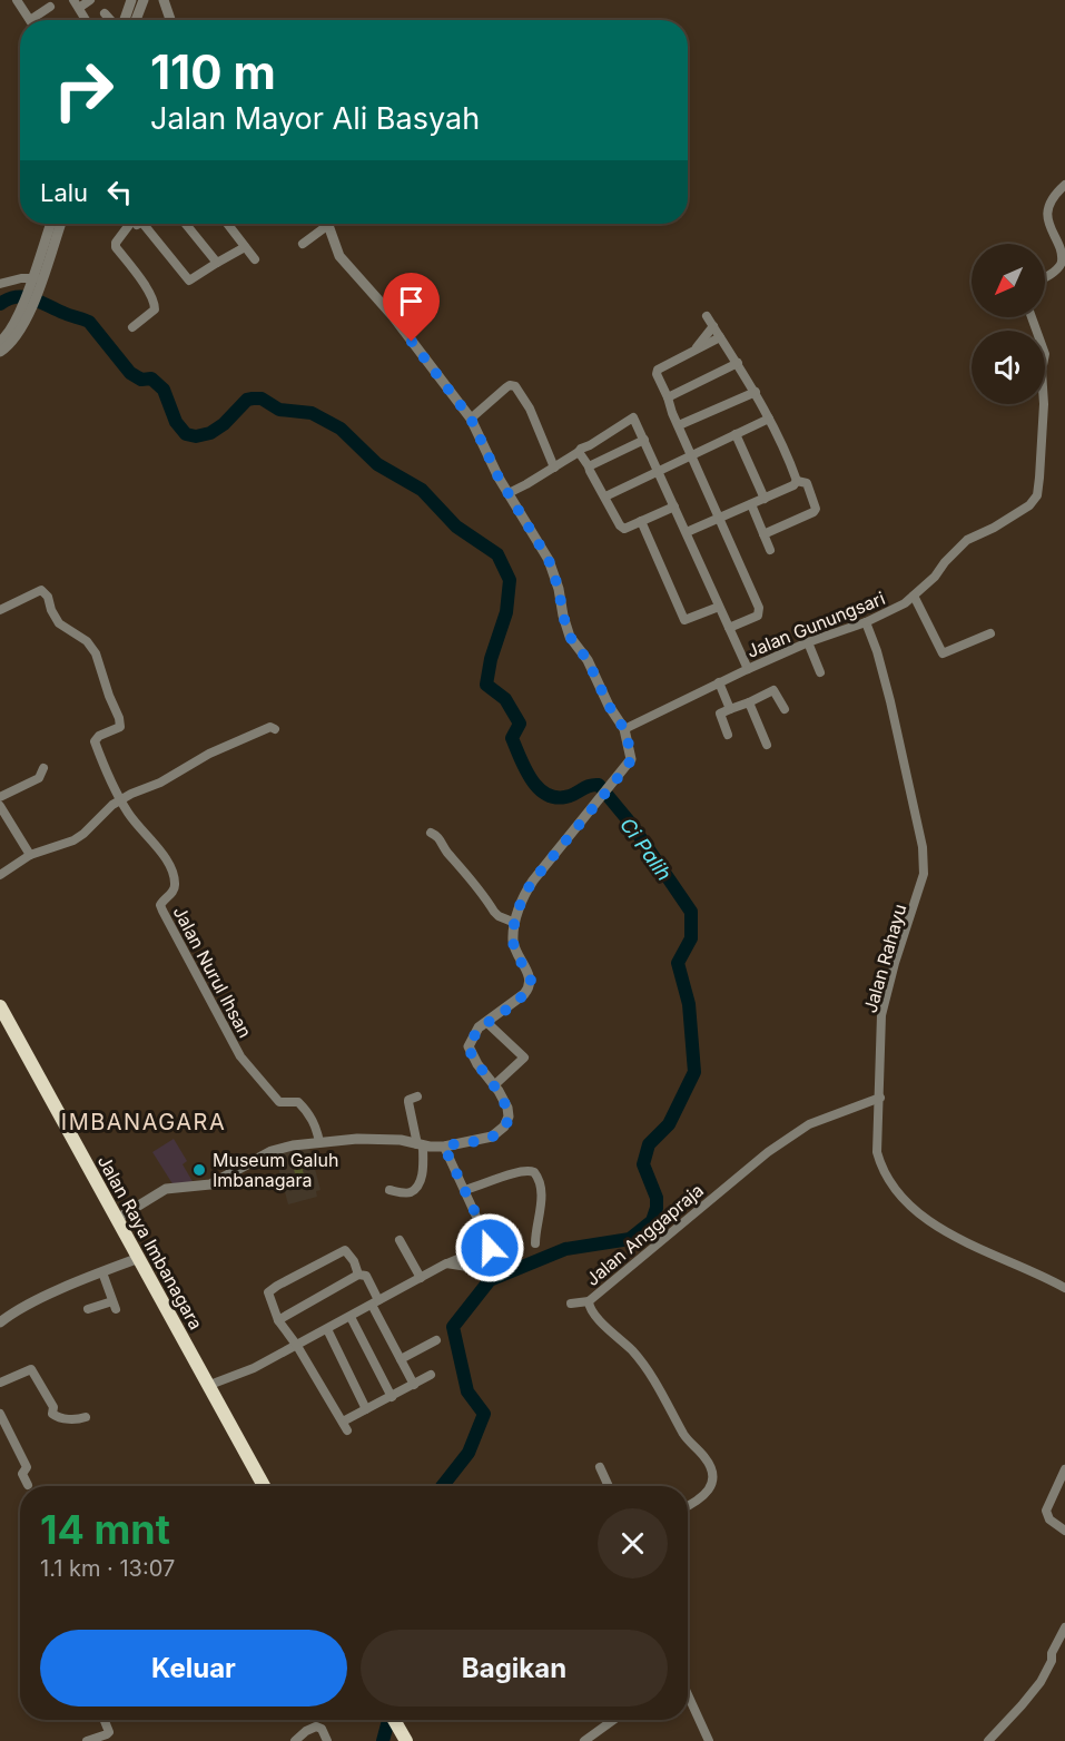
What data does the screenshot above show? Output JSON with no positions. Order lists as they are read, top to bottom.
{
  "streets": {
    "highway": ["Jalan Raya Imbanagara"],
    "street": [
      "Jalan Gunungsari",
      "Jalan Rahayu",
      "Jalan Nurul Ihsan",
      "Jalan Anggapraja"
    ]
  },
  "crossings": [
    ["Jalan Gunungsari", "Jalan Rahayu"],
    ["Jalan Rahayu", "Jalan Anggapraja"]
  ],
  "districts": ["IMBANAGARA"],
  "water": ["Ci Palih"],
  "places": ["Museum Galuh Imbanagara"],
  "north": "bottom left",
  "page": {
    "turn": ["110 m", "Jalan Mayor Ali Basyah"],
    "then": "Lalu",
    "heading": ["14 mnt", "1.1 km · 13:07"],
    "buttons": ["Keluar", "Bagikan"]
  }
}
